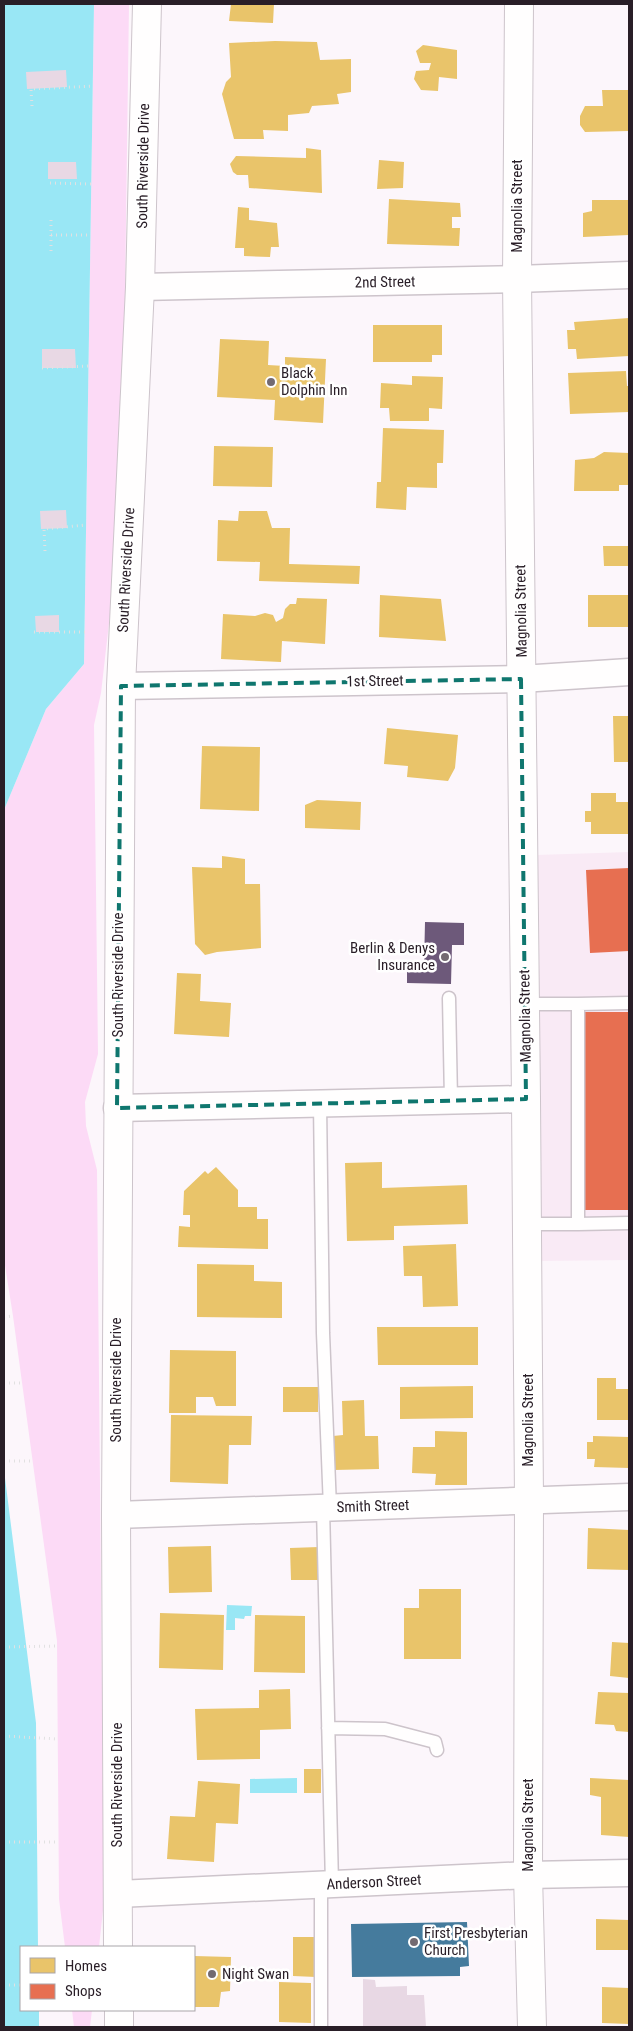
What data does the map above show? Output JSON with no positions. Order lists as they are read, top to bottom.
{
  "streets": {
    "street": [
      "South Riverside Drive",
      "Magnolia Street",
      "2nd Street",
      "1st Street",
      "Smith Street",
      "Anderson Street"
    ]
  },
  "crossings": [
    ["South Riverside Drive", "2nd Street"],
    ["South Riverside Drive", "1st Street"],
    ["South Riverside Drive", "Smith Street"],
    ["South Riverside Drive", "Anderson Street"],
    ["Magnolia Street", "2nd Street"],
    ["Magnolia Street", "1st Street"],
    ["Magnolia Street", "Smith Street"],
    ["Magnolia Street", "Anderson Street"]
  ],
  "places": [
    "Black Dolphin Inn",
    "Berlin & Denys Insurance",
    "First Presbyterian Church",
    "Night Swan"
  ],
  "legend": ["Homes", "Shops"]
}
